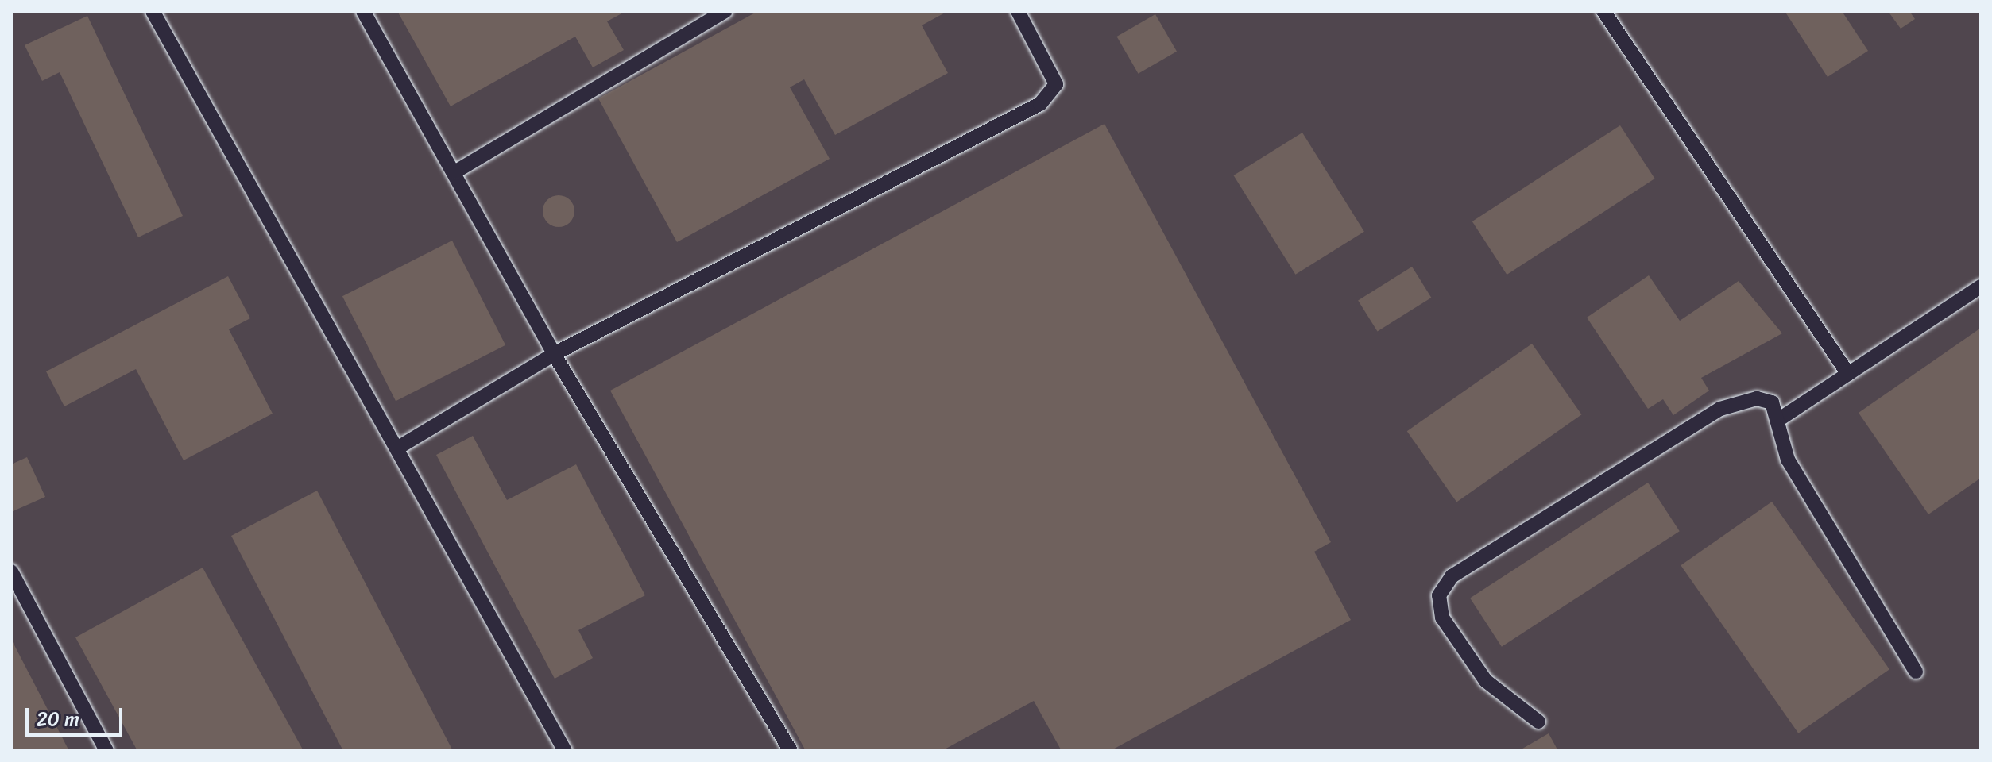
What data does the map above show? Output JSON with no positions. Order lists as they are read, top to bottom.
{
  "scale_bar": "20 m"
}
